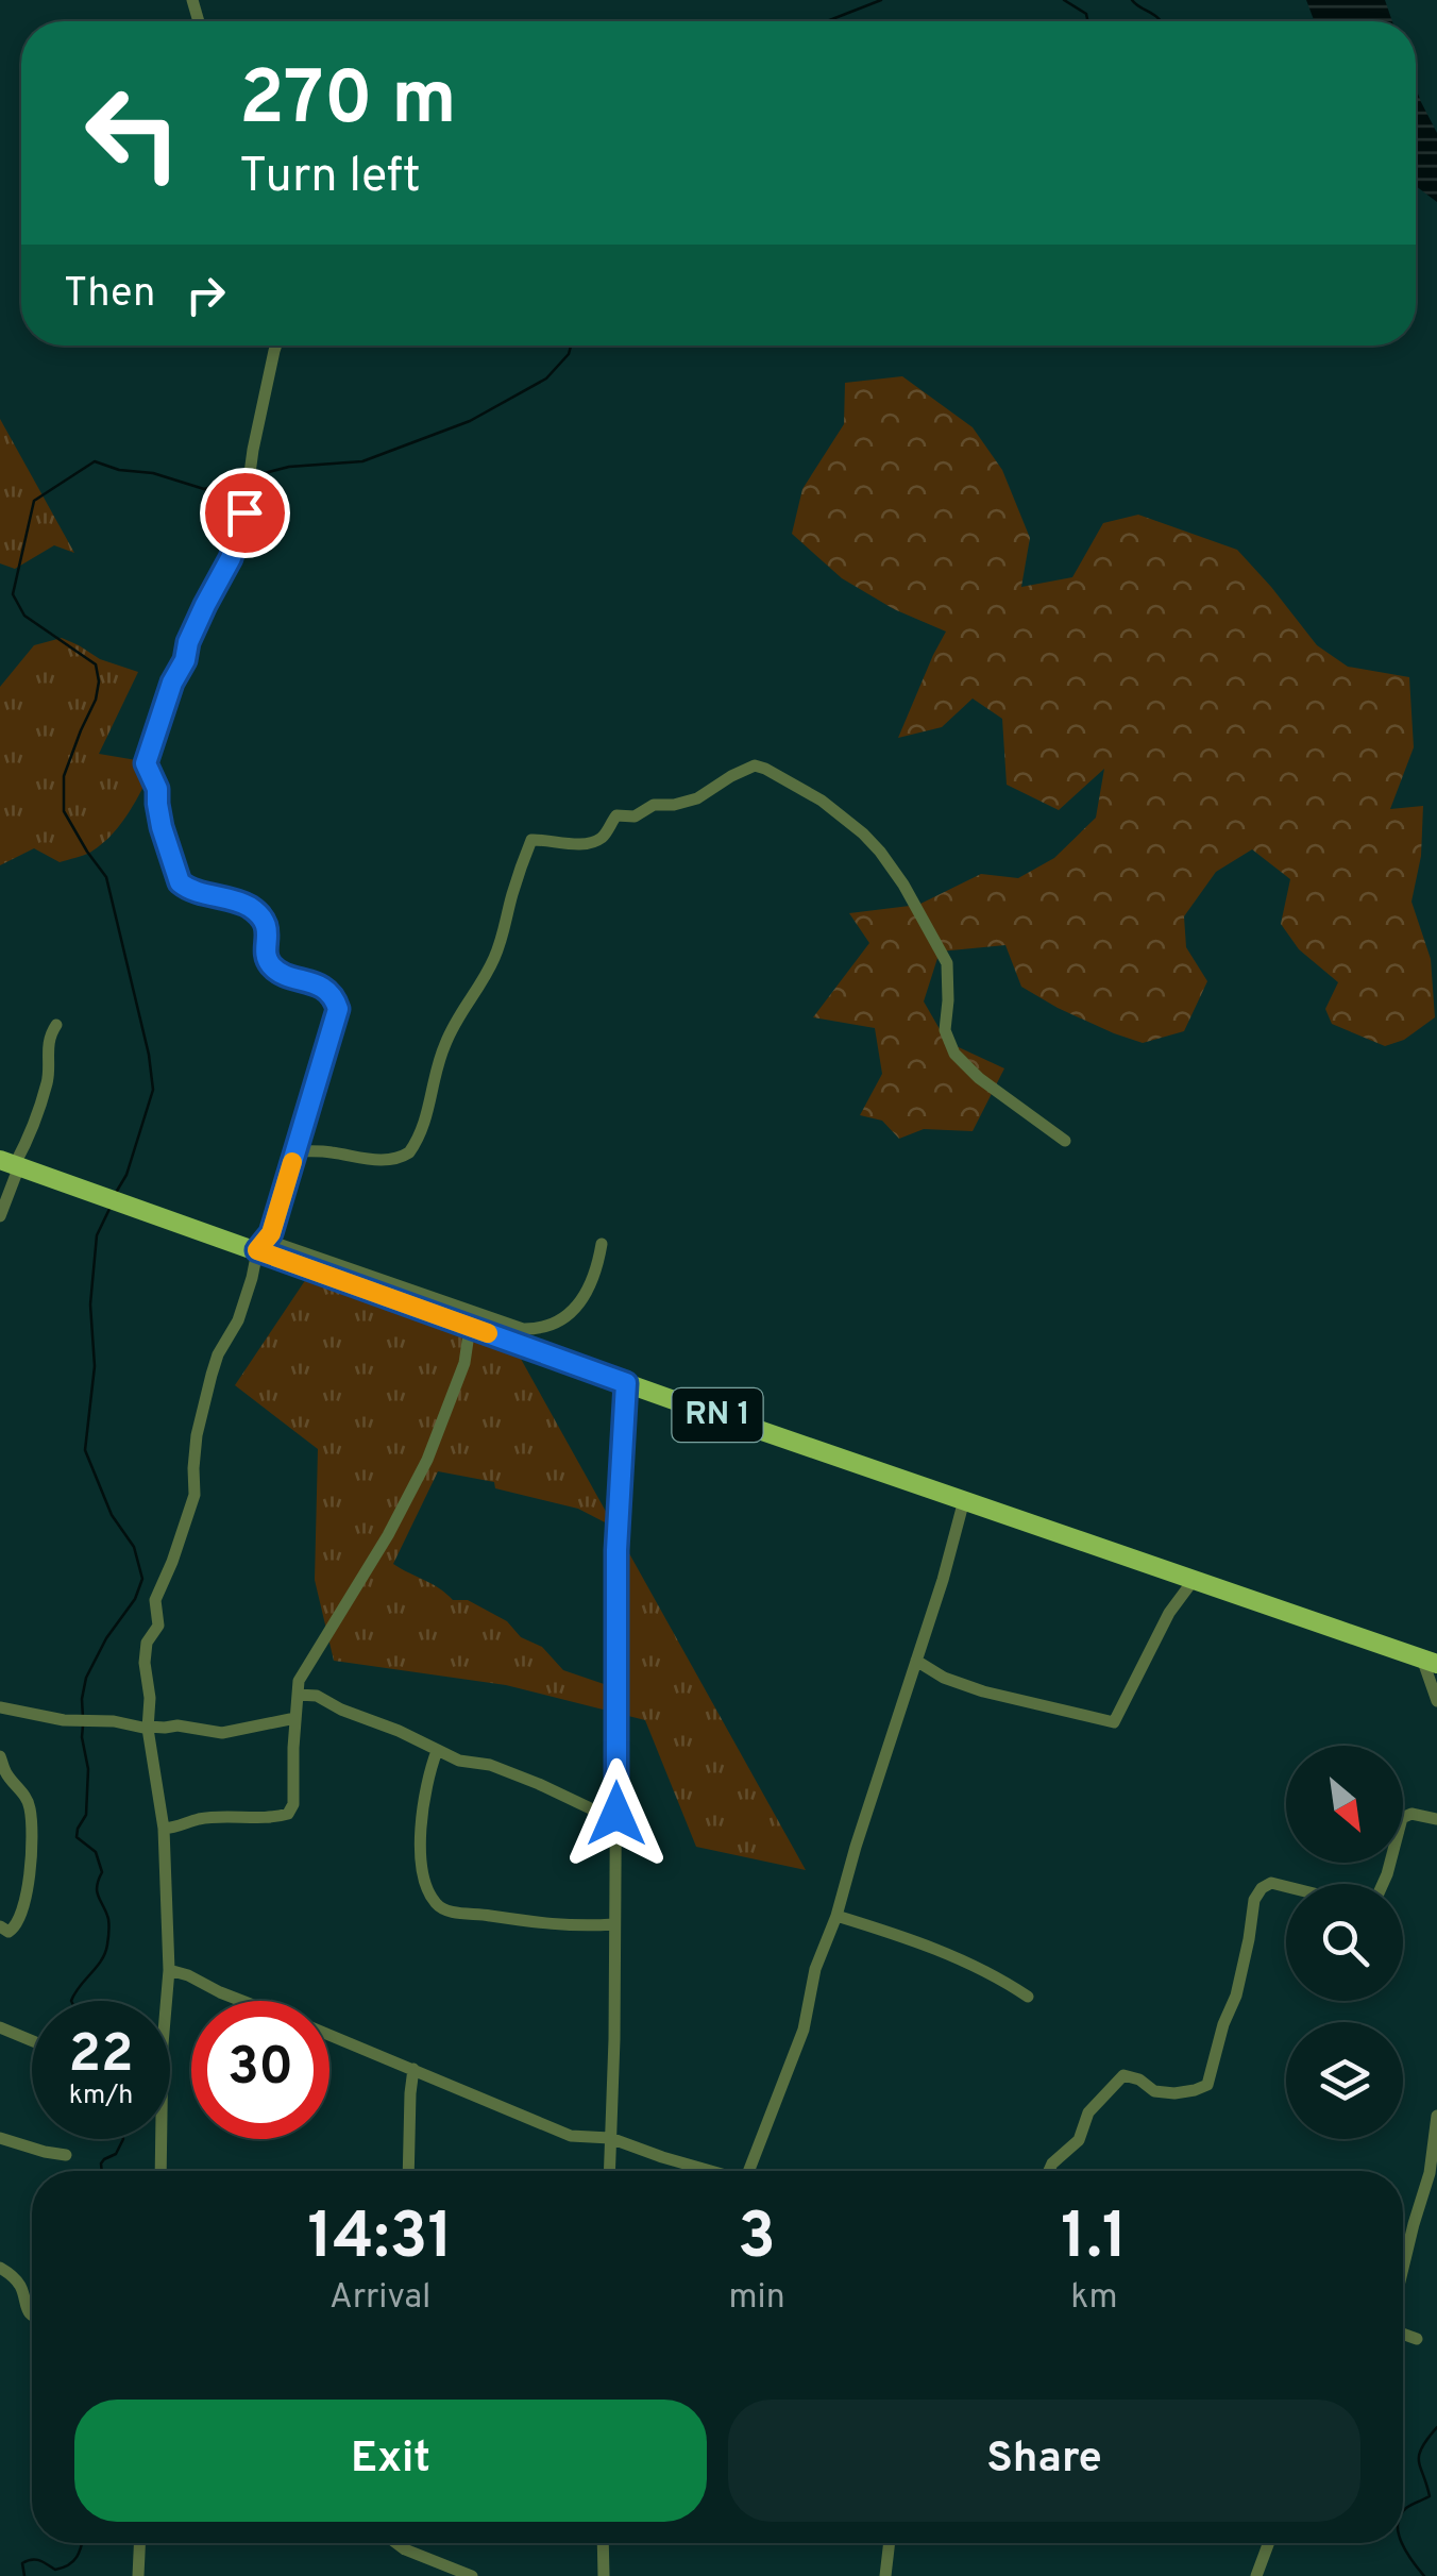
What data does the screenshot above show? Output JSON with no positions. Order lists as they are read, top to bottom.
{
  "streets": {
    "main road": ["RN 1"]
  },
  "north": "bottom right",
  "page": {
    "turn": ["270 m", "Turn left"],
    "then": "Then",
    "speed": "22 km/h",
    "limit": "30",
    "eta": [
      "14:31",
      "Arrival",
      "3",
      "min",
      "1.1",
      "km"
    ],
    "buttons": ["Exit", "Share"]
  }
}
